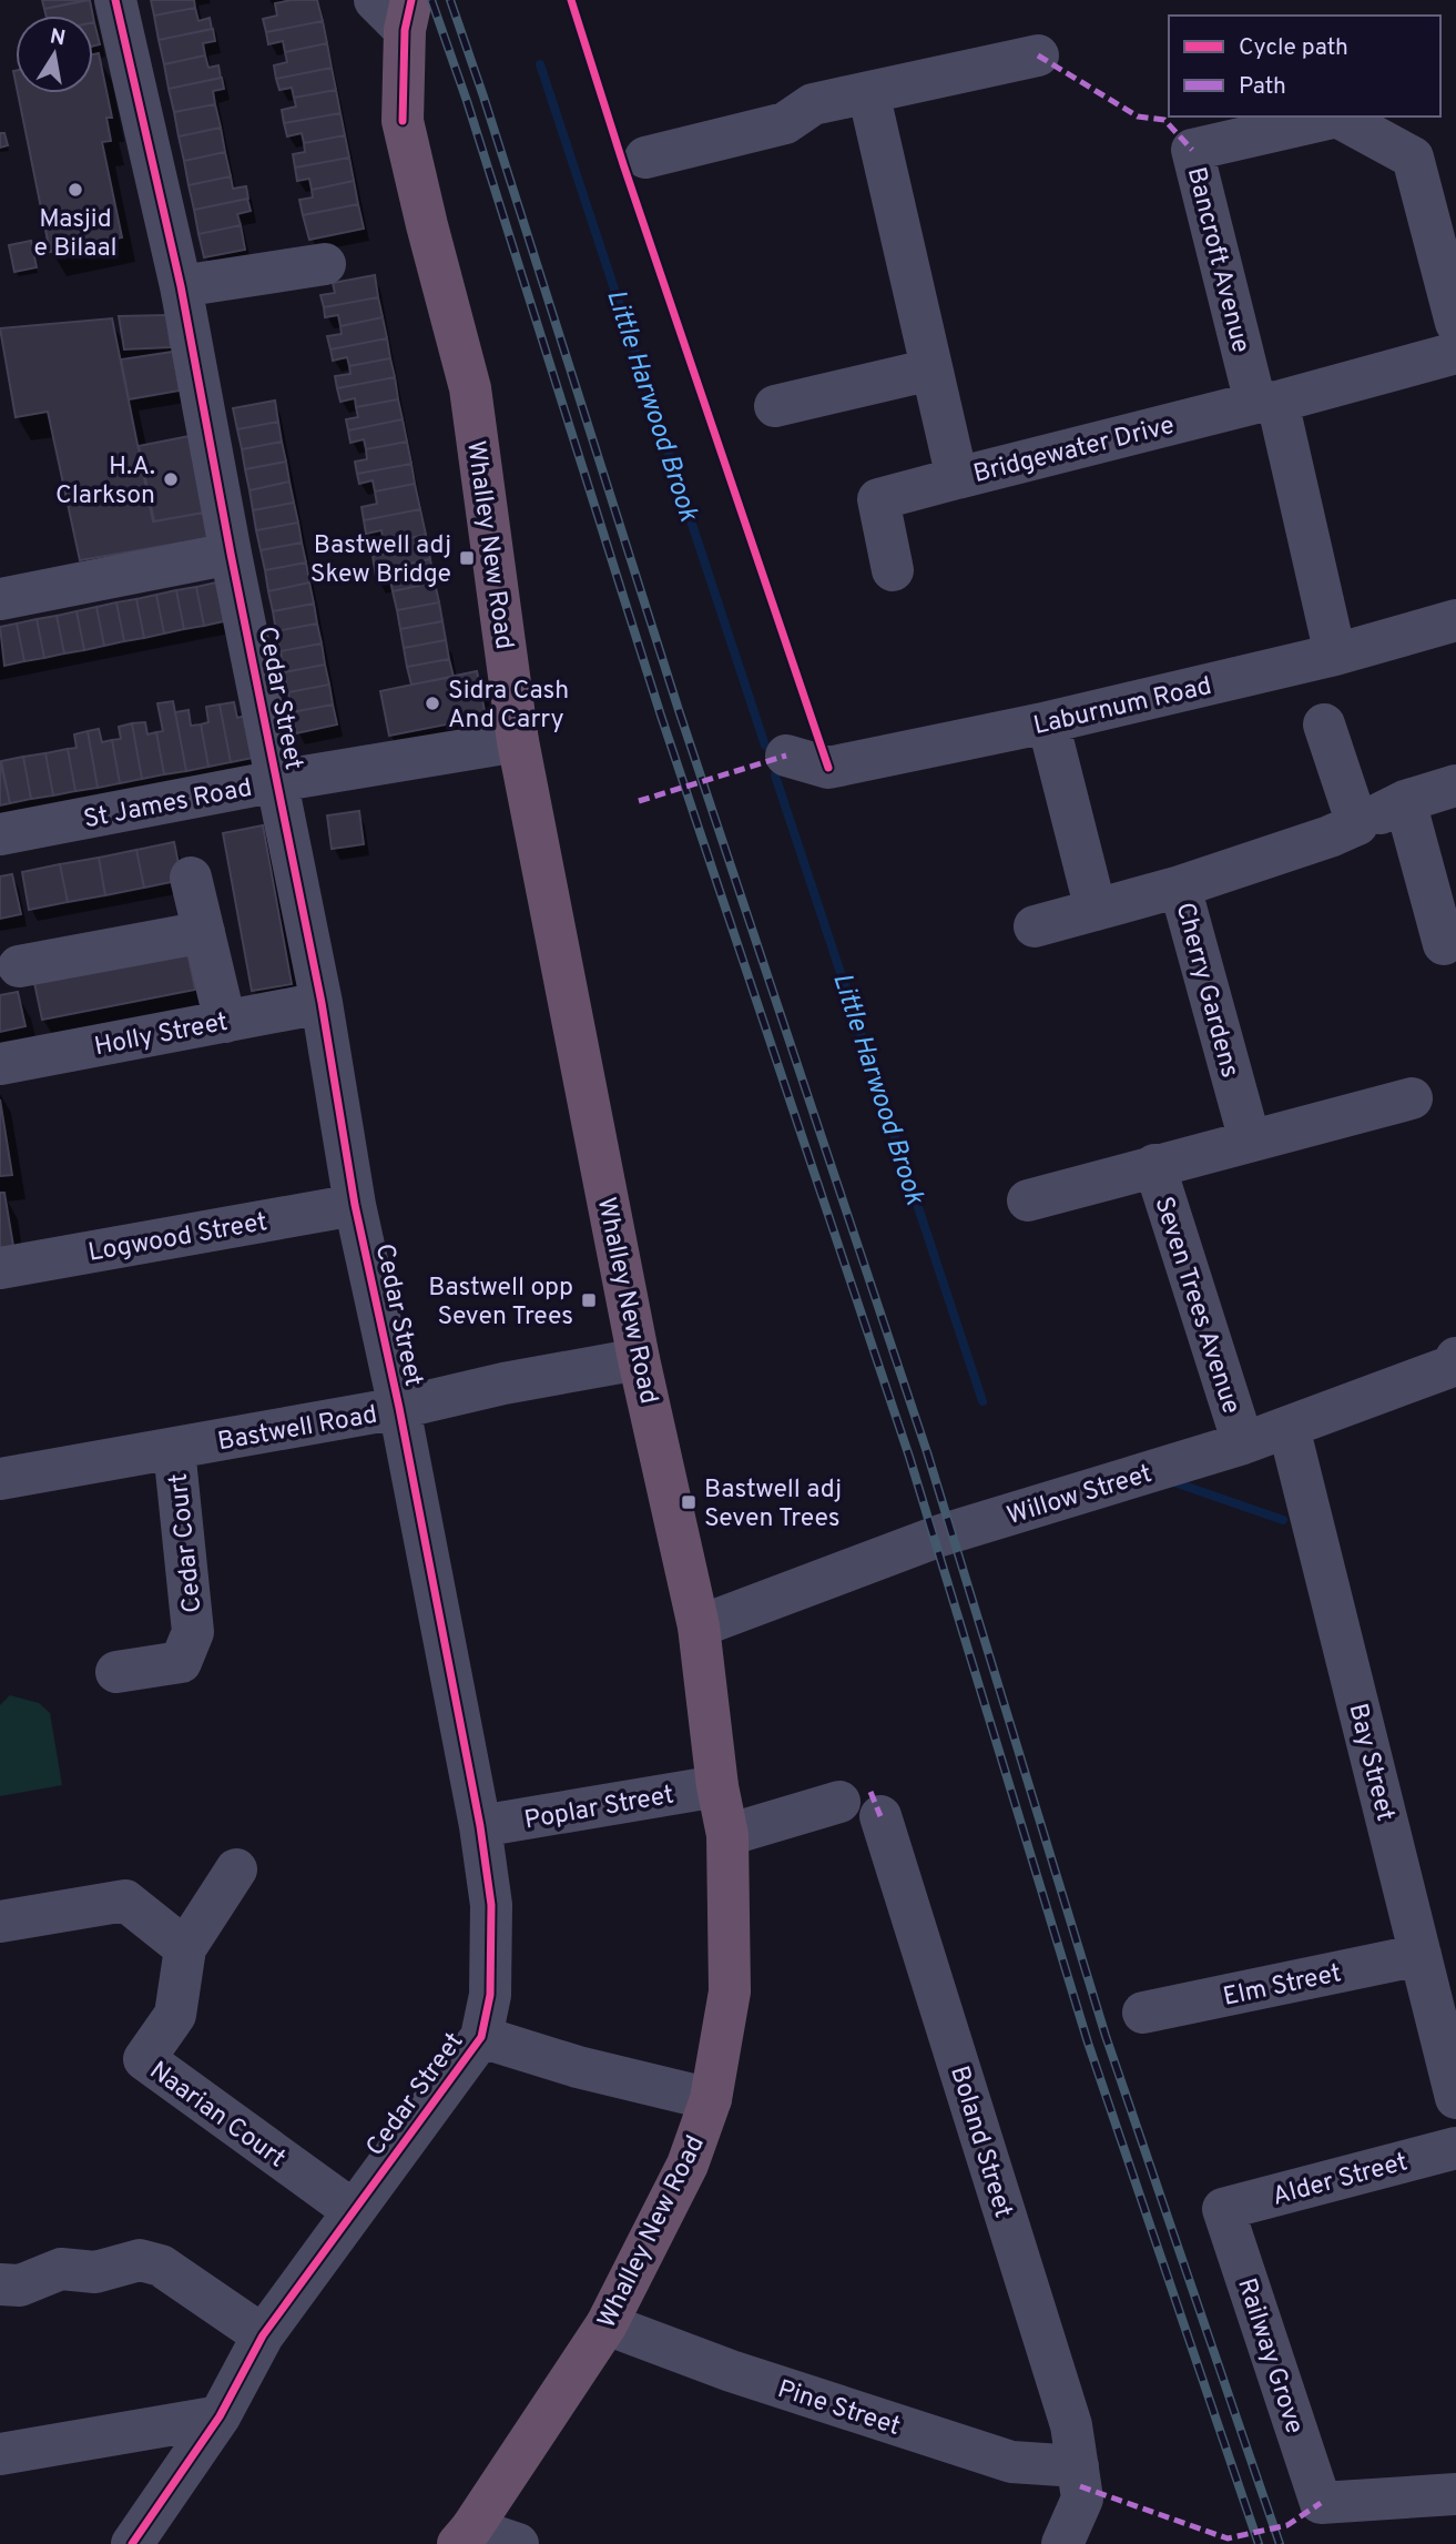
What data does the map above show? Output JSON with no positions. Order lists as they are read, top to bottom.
{
  "streets": {
    "highway": ["Whalley New Road"],
    "street": [
      "Bancroft Avenue",
      "Bridgewater Drive",
      "Cedar Street",
      "Laburnum Road",
      "St James Road",
      "Cherry Gardens",
      "Holly Street",
      "Logwood Street",
      "Seven Trees Avenue",
      "Bastwell Road",
      "Willow Street",
      "Cedar Court",
      "Bay Street",
      "Poplar Street",
      "Elm Street",
      "Naarian Court",
      "Boland Street",
      "Alder Street",
      "Railway Grove",
      "Pine Street"
    ]
  },
  "crossings": [
    ["Bancroft Avenue", "Bridgewater Drive"],
    ["Whalley New Road", "St James Road"],
    ["Whalley New Road", "Bastwell Road"],
    ["Whalley New Road", "Willow Street"],
    ["Whalley New Road", "Poplar Street"],
    ["Whalley New Road", "Pine Street"],
    ["Cedar Street", "St James Road"],
    ["Cedar Street", "Holly Street"],
    ["Cedar Street", "Logwood Street"],
    ["Cedar Street", "Bastwell Road"],
    ["Cedar Street", "Poplar Street"],
    ["Cedar Street", "Naarian Court"],
    ["Cherry Gardens", "Seven Trees Avenue"],
    ["Seven Trees Avenue", "Willow Street"],
    ["Bastwell Road", "Cedar Court"],
    ["Willow Street", "Bay Street"],
    ["Bay Street", "Elm Street"],
    ["Boland Street", "Pine Street"],
    ["Alder Street", "Railway Grove"]
  ],
  "water": ["Little Harwood Brook"],
  "places": {
    "other": ["Masjid e Bilaal", "H.A. Clarkson", "Sidra Cash And Carry"],
    "transit": ["Bastwell adj Skew Bridge", "Bastwell opp Seven Trees", "Bastwell adj Seven Trees"]
  },
  "legend": ["Cycle path", "Path"],
  "north": "top"
}
